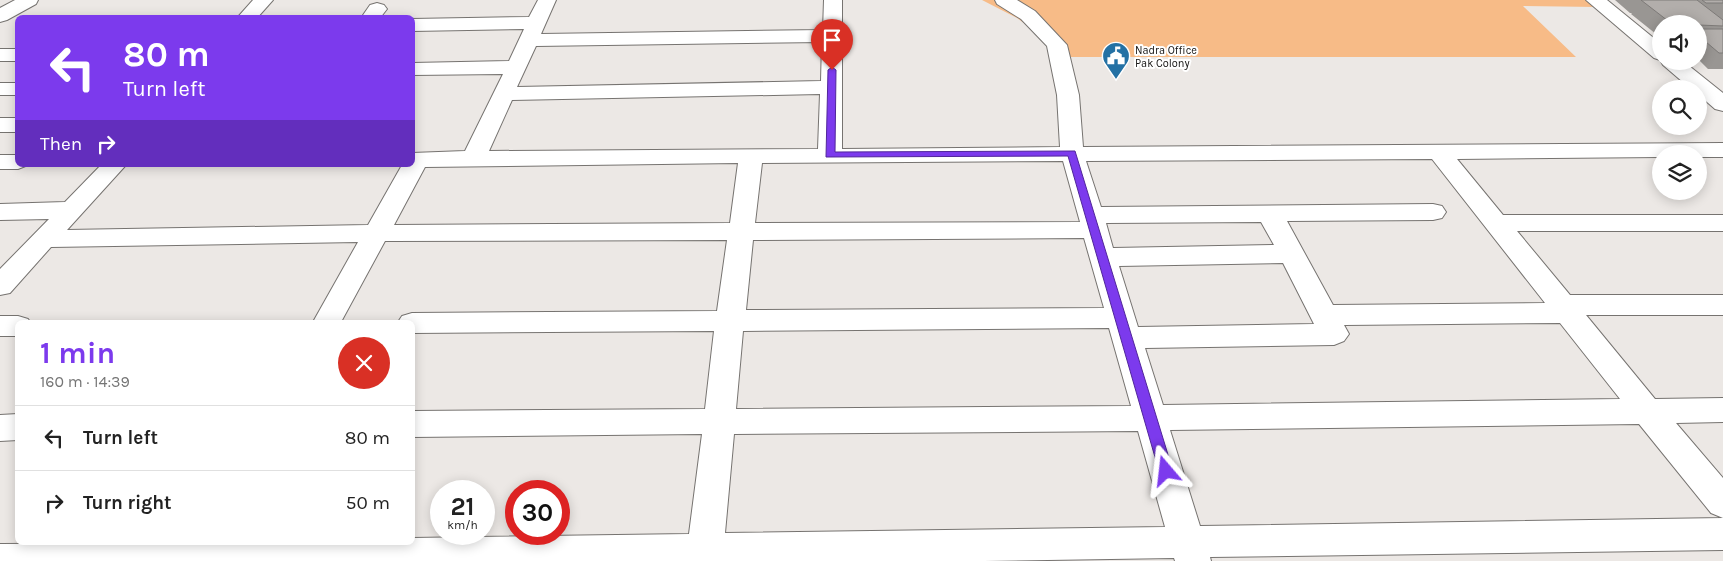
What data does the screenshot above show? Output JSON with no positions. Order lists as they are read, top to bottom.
{
  "places": {
    "public building": ["Nadra Office Pak Colony"]
  },
  "page": {
    "turn": ["80 m", "Turn left"],
    "then": "Then",
    "heading": ["1 min", "160 m · 14:39"],
    "list": [
      {
        "name": "Turn left",
        "value": "80 m"
      },
      {
        "name": "Turn right",
        "value": "50 m"
      }
    ],
    "speed": "21 km/h",
    "limit": "30"
  }
}
